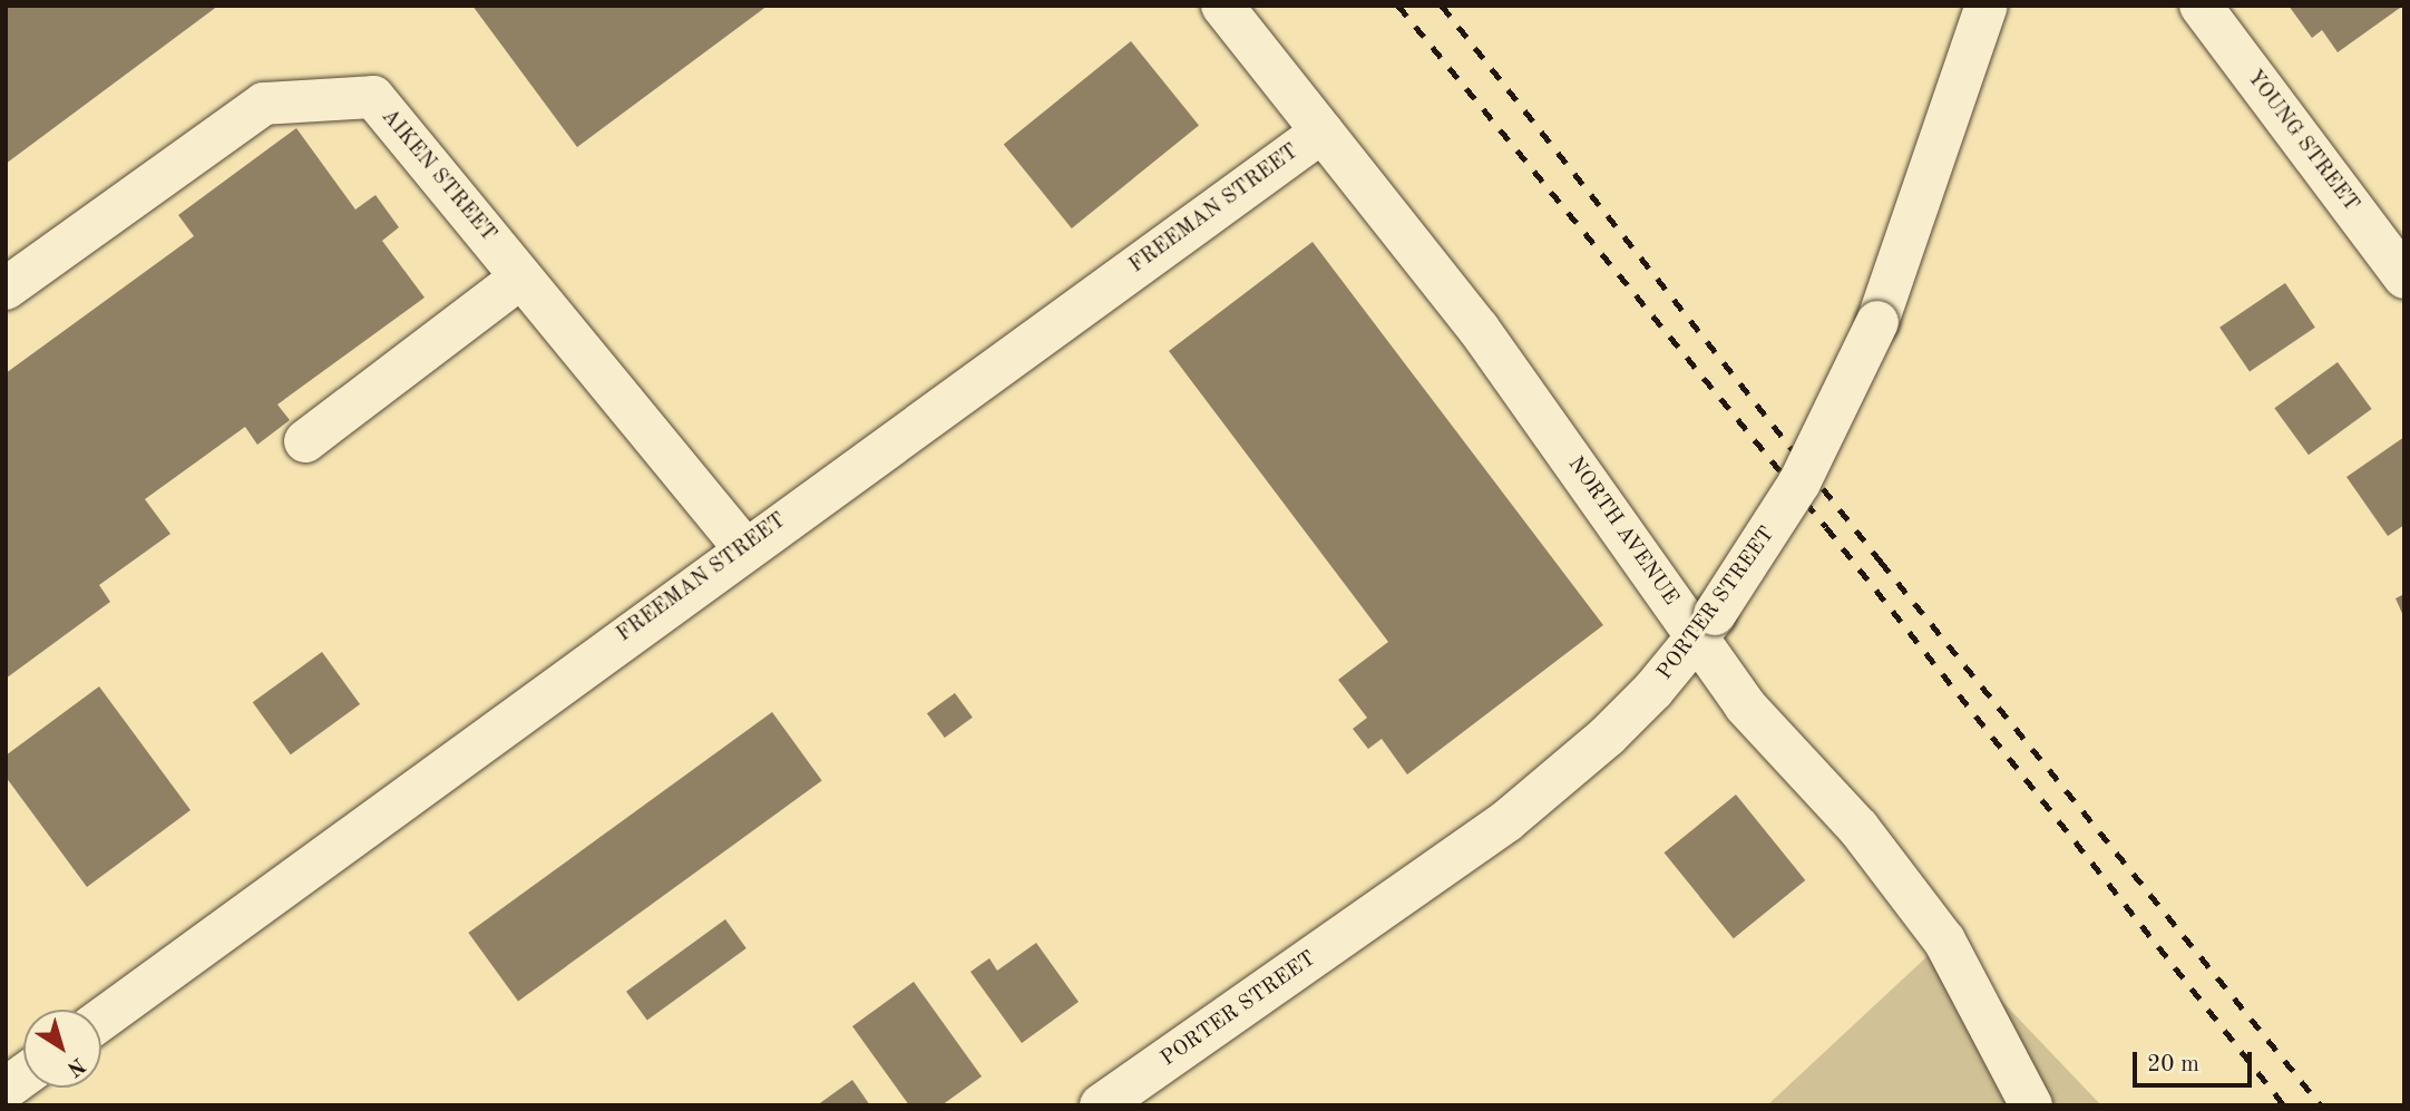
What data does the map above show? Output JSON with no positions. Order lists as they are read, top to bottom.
{
  "streets": {
    "street": [
      "YOUNG STREET",
      "AIKEN STREET",
      "FREEMAN STREET",
      "NORTH AVENUE",
      "PORTER STREET"
    ]
  },
  "crossings": [
    ["AIKEN STREET", "FREEMAN STREET"],
    ["FREEMAN STREET", "NORTH AVENUE"],
    ["NORTH AVENUE", "PORTER STREET"]
  ],
  "scale_bar": "20 m",
  "north": "bottom right"
}
